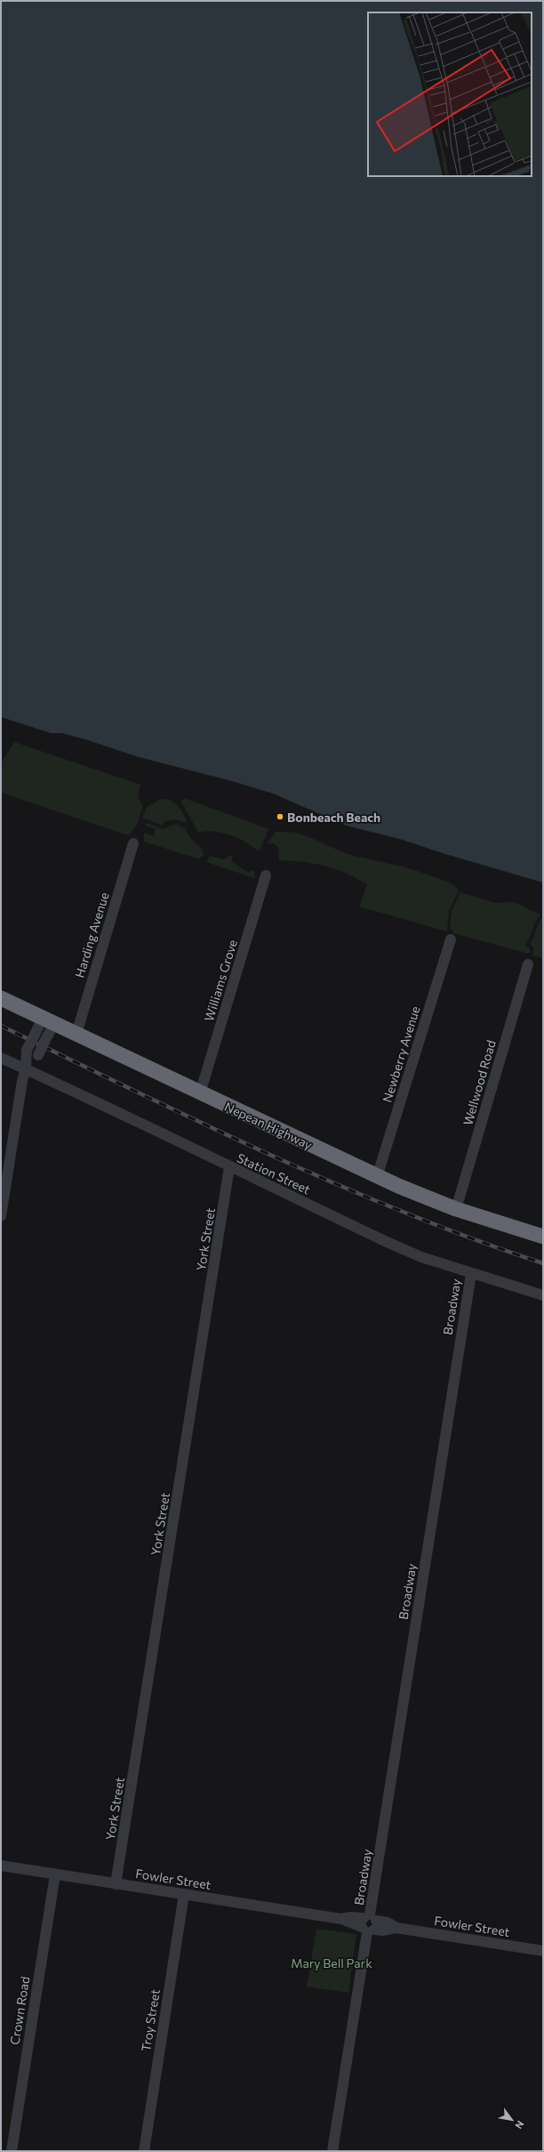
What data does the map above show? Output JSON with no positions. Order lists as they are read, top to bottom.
{
  "streets": {
    "highway": ["Nepean Highway"],
    "street": [
      "Harding Avenue",
      "Williams Grove",
      "Newberry Avenue",
      "Wellwood Road",
      "Station Street",
      "York Street",
      "Broadway",
      "Fowler Street",
      "Crown Road",
      "Troy Street"
    ]
  },
  "crossings": [
    ["Harding Avenue", "Nepean Highway"],
    ["Williams Grove", "Nepean Highway"],
    ["Newberry Avenue", "Nepean Highway"],
    ["Wellwood Road", "Nepean Highway"],
    ["Station Street", "York Street"],
    ["Station Street", "Broadway"],
    ["York Street", "Fowler Street"],
    ["Broadway", "Fowler Street"],
    ["Fowler Street", "Crown Road"],
    ["Fowler Street", "Troy Street"]
  ],
  "parks": ["Mary Bell Park"],
  "places": ["Bonbeach Beach"],
  "north": "bottom right"
}
